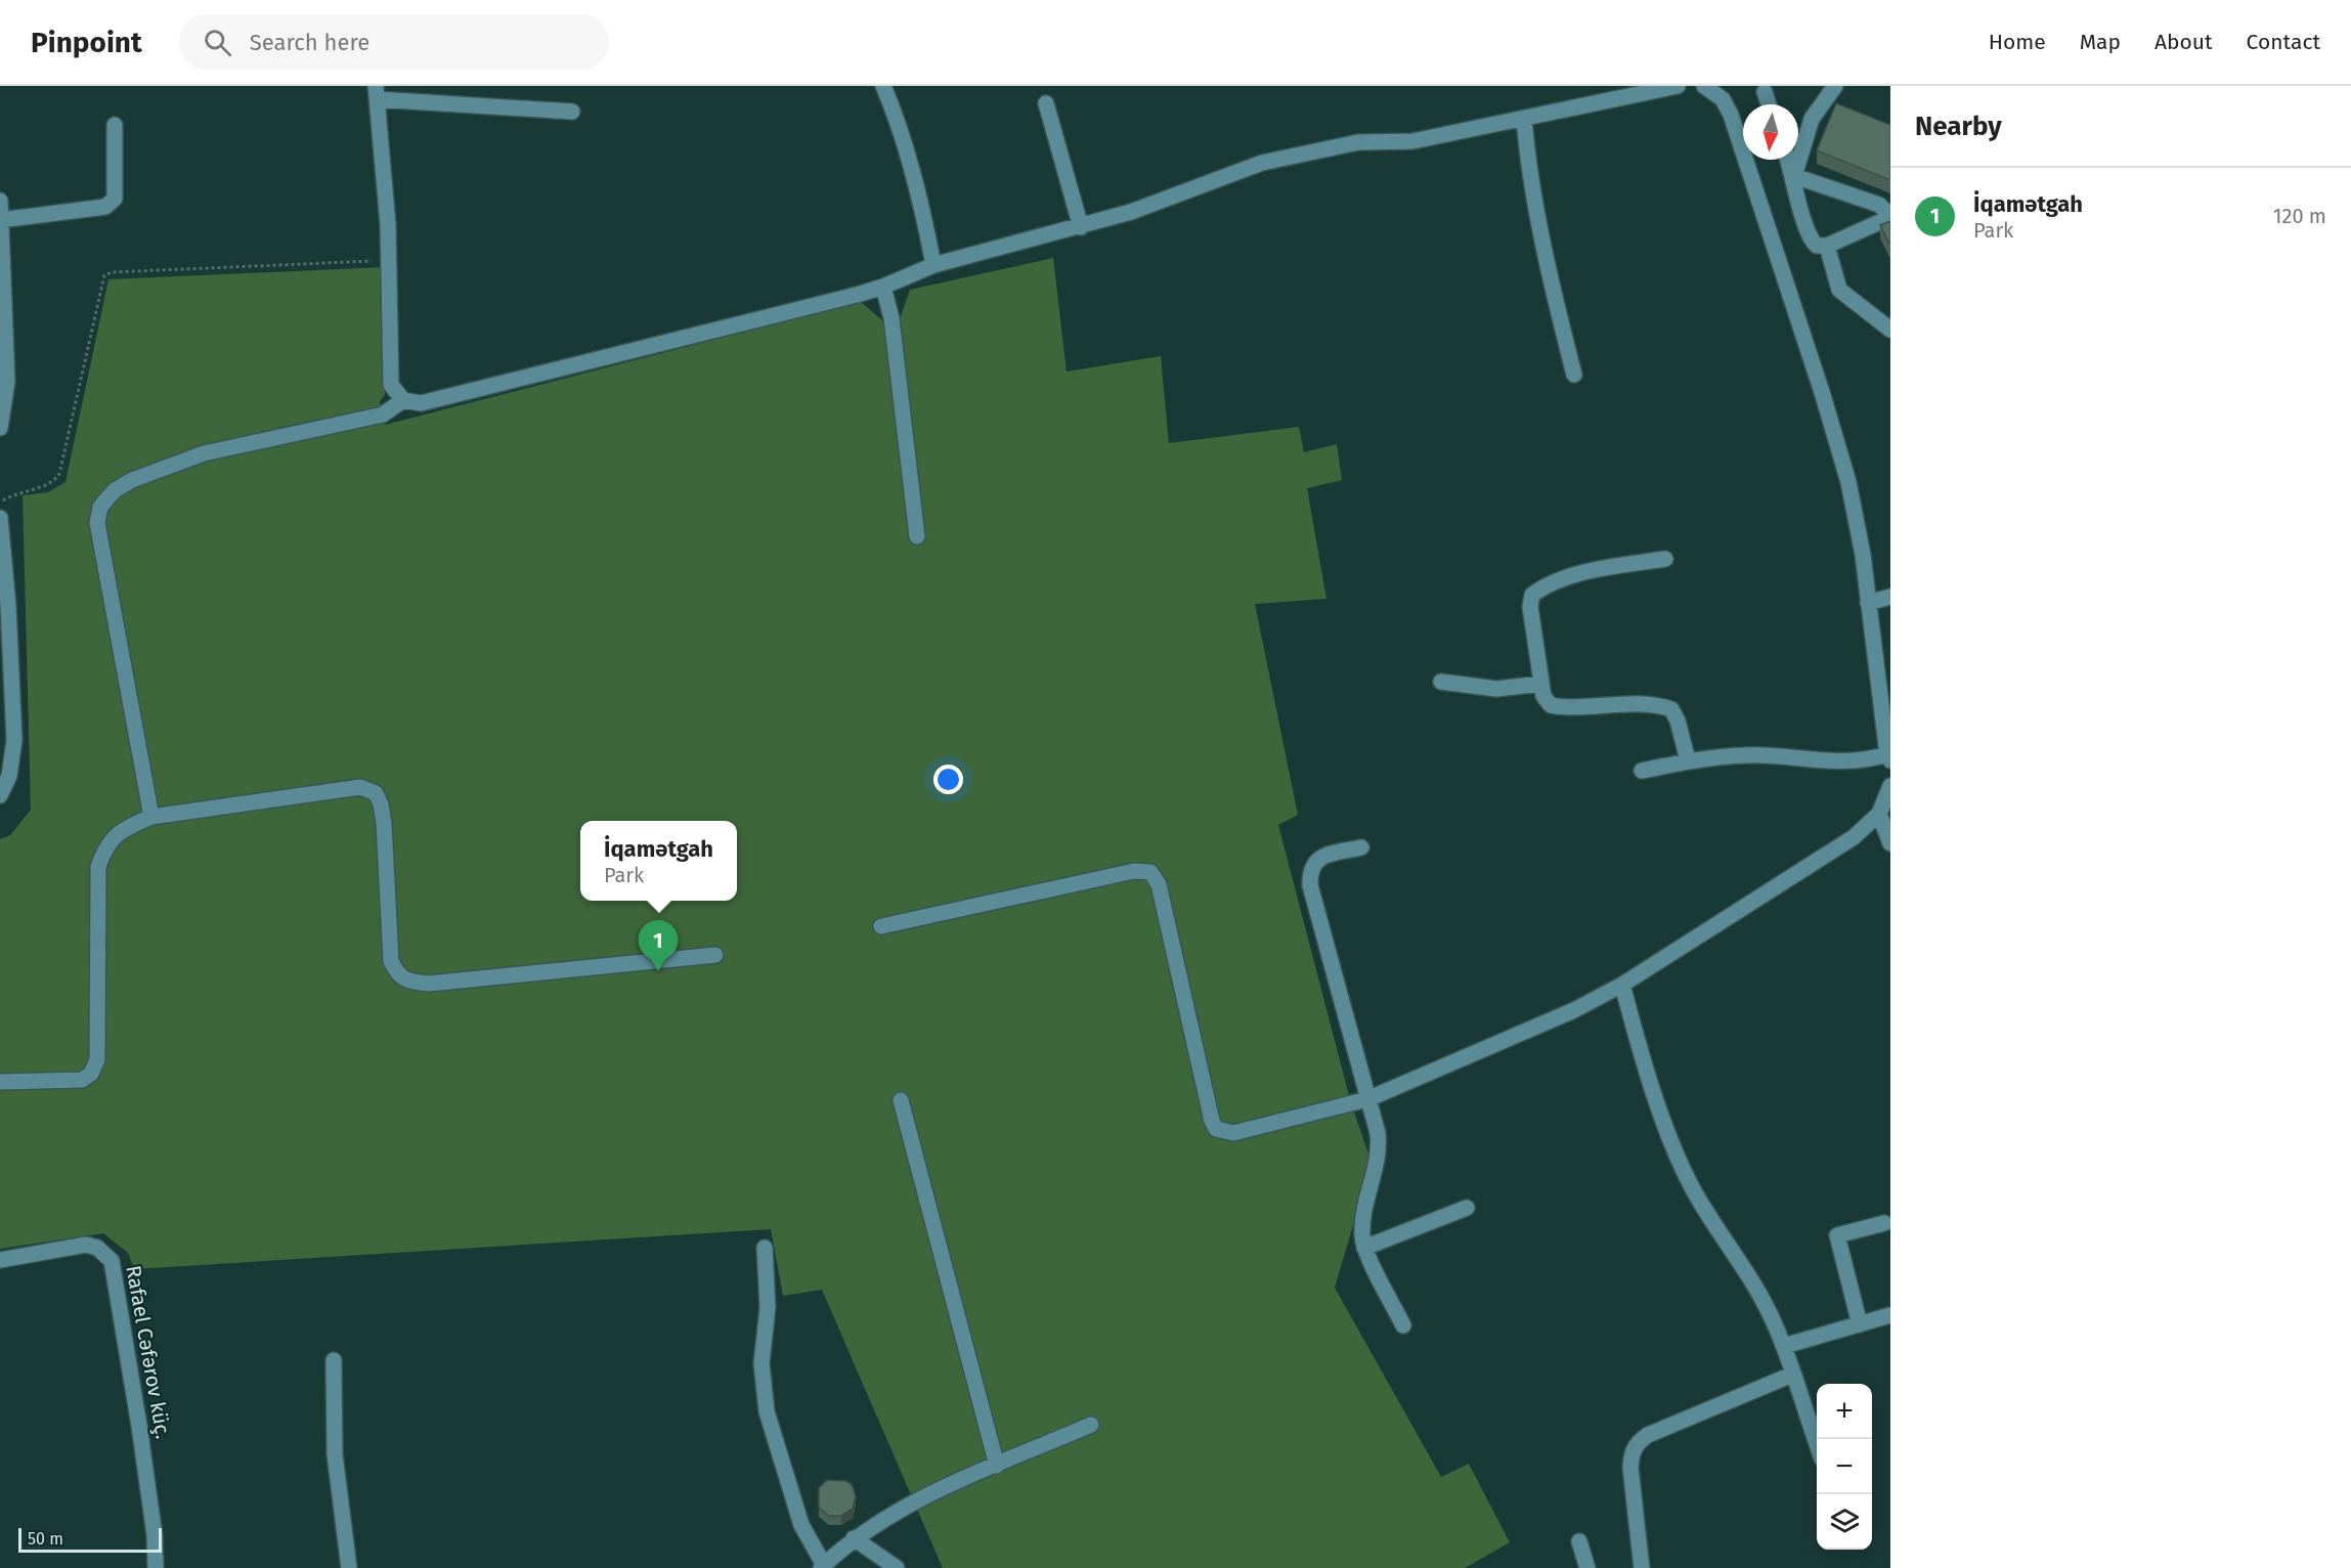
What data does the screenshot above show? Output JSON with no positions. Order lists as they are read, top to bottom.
{
  "streets": {
    "street": ["Rafael Cəfərov küç."]
  },
  "scale_bar": "50 m",
  "north": "bottom",
  "page": {
    "header": "Pinpoint",
    "search": "Search here",
    "nav": [
      "Home",
      "Map",
      "About",
      "Contact"
    ],
    "heading": "Nearby",
    "list": [
      {
        "mark": "1",
        "name": "İqamətgah",
        "note": "Park",
        "value": "120 m"
      }
    ],
    "popup": ["İqamətgah", "Park"],
    "pins": "1",
    "map_buttons": ["+", "−"],
    "scale": "50 m"
  }
}
